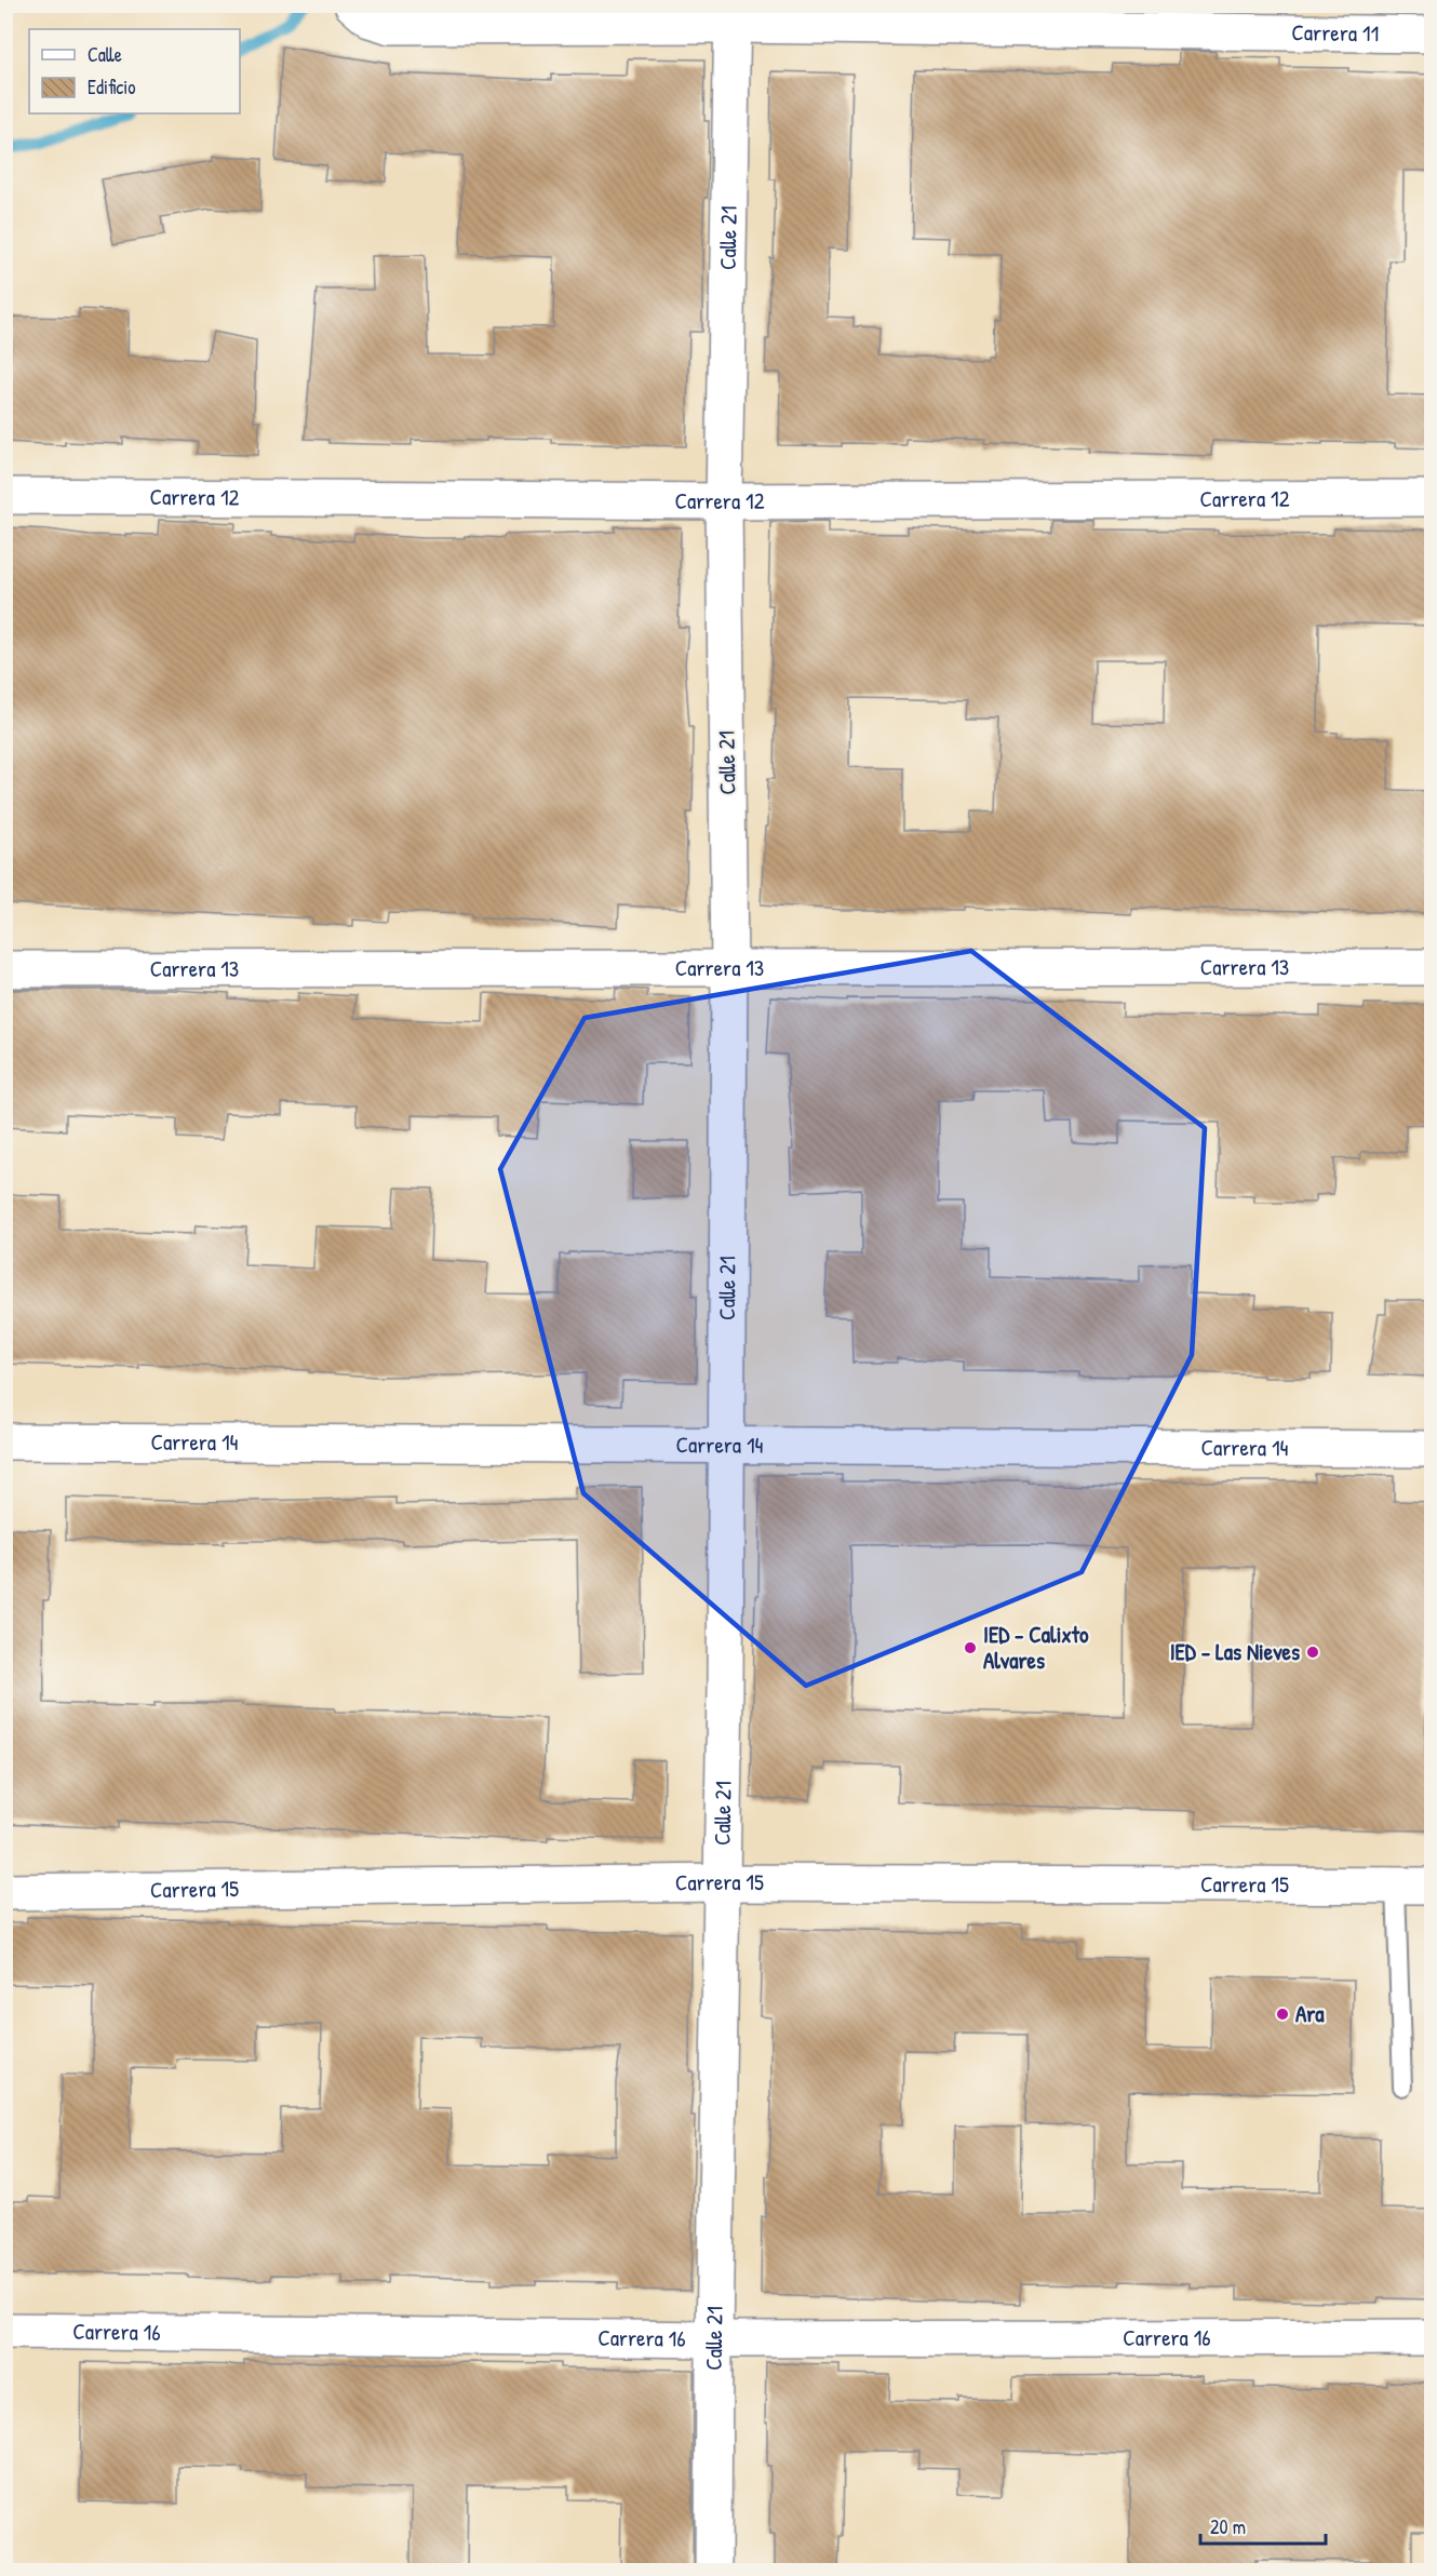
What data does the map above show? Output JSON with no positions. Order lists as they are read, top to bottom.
{
  "streets": {
    "street": [
      "Carrera 11",
      "Calle 21",
      "Carrera 12",
      "Carrera 13",
      "Carrera 14",
      "Carrera 15",
      "Carrera 16"
    ]
  },
  "crossings": [
    ["Carrera 11", "Calle 21"],
    ["Calle 21", "Carrera 12"],
    ["Calle 21", "Carrera 13"],
    ["Calle 21", "Carrera 14"],
    ["Calle 21", "Carrera 15"],
    ["Calle 21", "Carrera 16"]
  ],
  "places": ["IED - Calixto Alvares", "IED - Las Nieves", "Ara"],
  "legend": ["Calle", "Edificio"],
  "scale_bar": "20 m"
}
